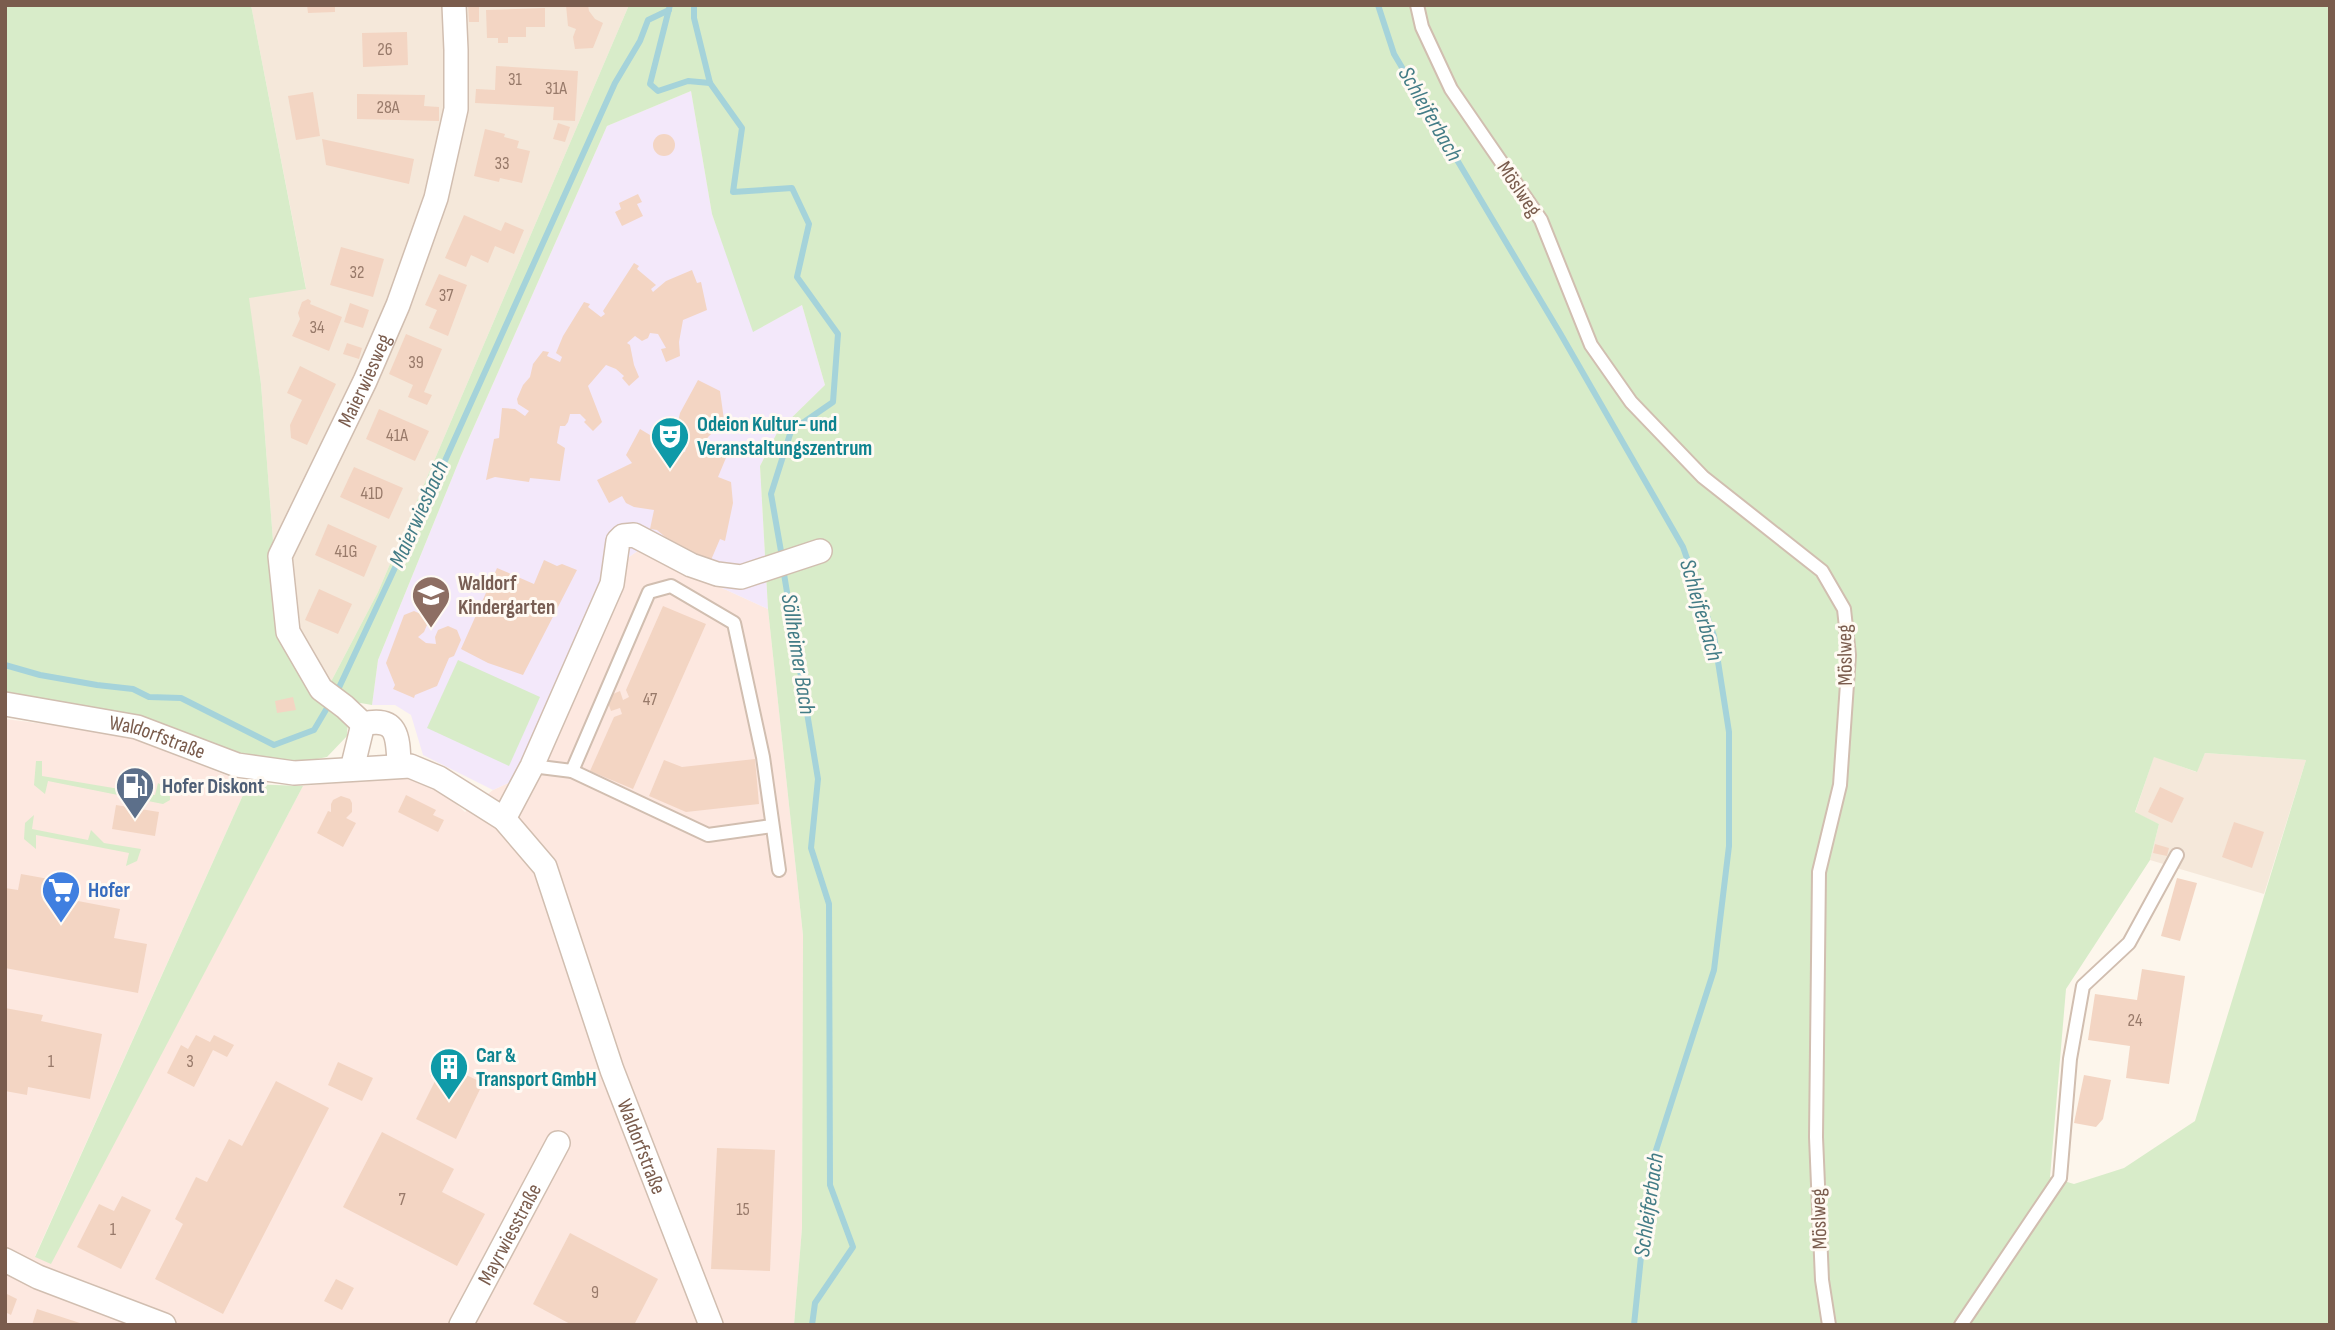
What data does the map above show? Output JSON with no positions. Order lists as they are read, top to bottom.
{
  "streets": {
    "street": ["Maierwiesweg", "Waldorfstraße", "Mayrwiesstraße"],
    "lane": ["Möslweg"]
  },
  "water": ["Schleiferbach", "Maierwiesbach", "Söllheimer Bach"],
  "places": {
    "theatre": ["Odeion Kultur- und Veranstaltungszentrum"],
    "school or university": ["Waldorf Kindergarten"],
    "fuel station": ["Hofer Diskont"],
    "supermarket": ["Hofer"],
    "building": ["Car & Transport GmbH"]
  },
  "house_numbers": [
    "26",
    "31",
    "31A",
    "28A",
    "33",
    "32",
    "37",
    "34",
    "39",
    "41A",
    "41D",
    "41G",
    "47",
    "24",
    "1",
    "3",
    "7",
    "15",
    "1",
    "9"
  ]
}
